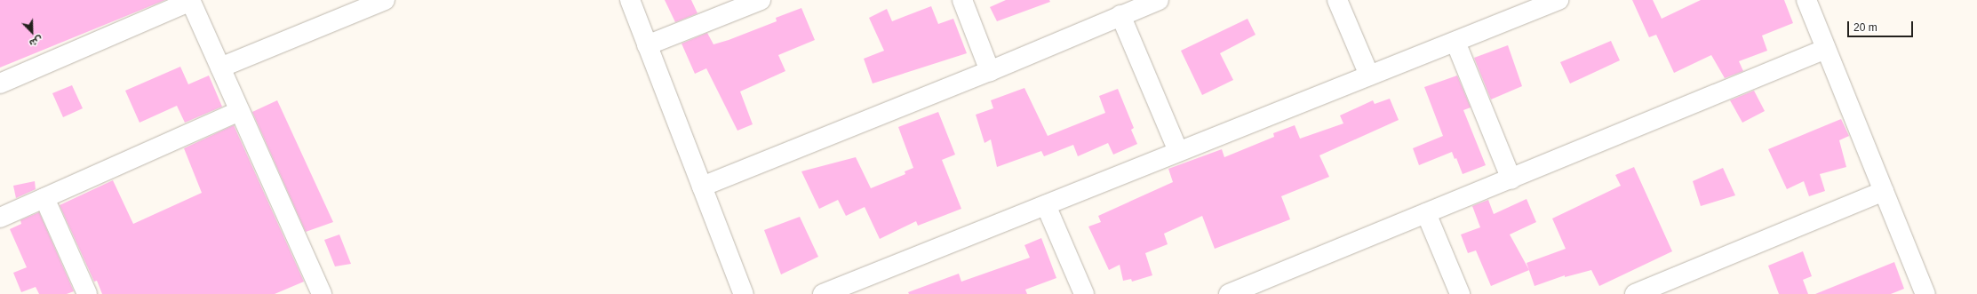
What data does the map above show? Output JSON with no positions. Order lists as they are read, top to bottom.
{
  "scale_bar": "20 m",
  "north": "bottom right"
}
